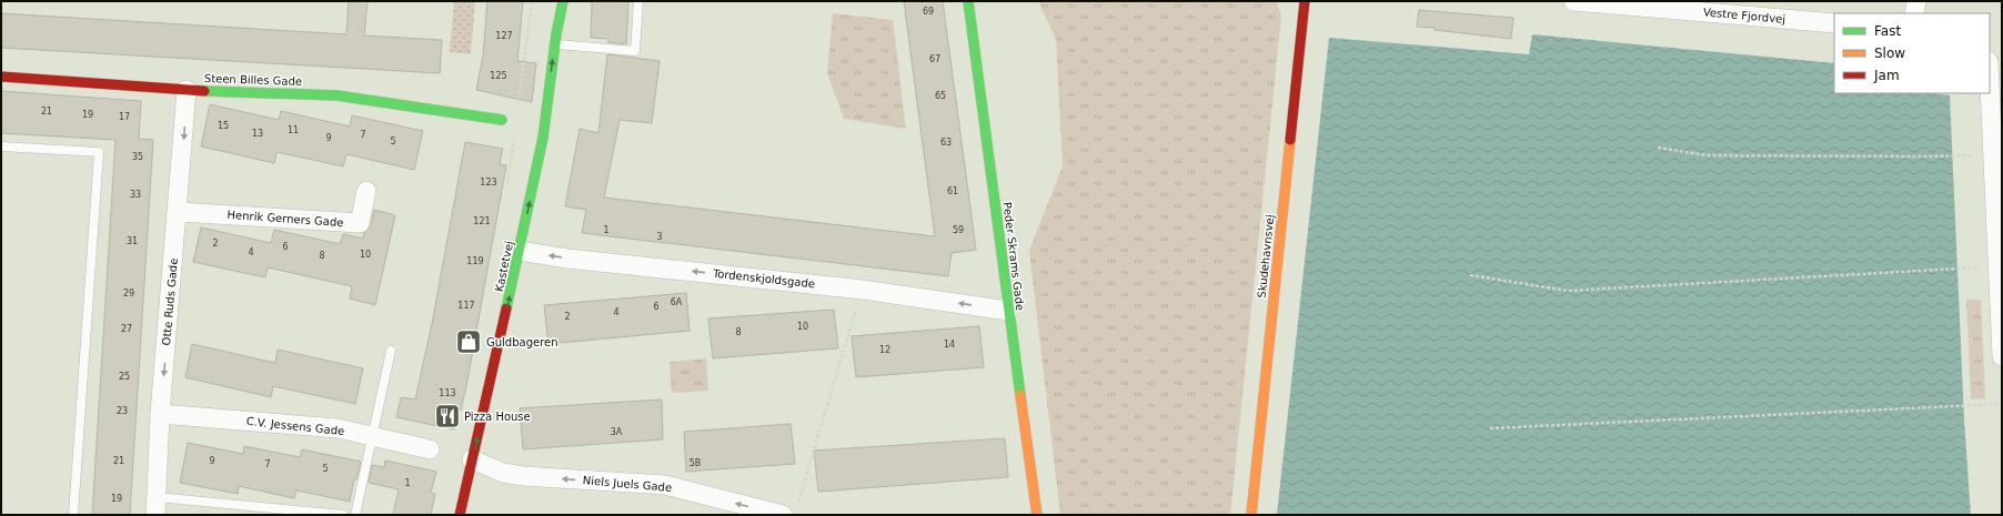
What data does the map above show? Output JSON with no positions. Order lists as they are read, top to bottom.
{
  "streets": {
    "street": [
      "Vestre Fjordvej",
      "Steen Billes Gade",
      "Henrik Gerners Gade",
      "Peder Skrams Gade",
      "Skudehavnsvej",
      "Kastetvej",
      "Tordenskjoldsgade",
      "Otte Ruds Gade",
      "C.V. Jessens Gade",
      "Niels Juels Gade"
    ]
  },
  "crossings": [
    ["Steen Billes Gade", "Otte Ruds Gade"],
    ["Henrik Gerners Gade", "Otte Ruds Gade"],
    ["Peder Skrams Gade", "Tordenskjoldsgade"],
    ["Kastetvej", "Tordenskjoldsgade"],
    ["Kastetvej", "Niels Juels Gade"],
    ["Otte Ruds Gade", "C.V. Jessens Gade"]
  ],
  "one_way": [
    "Kastetvej",
    "Tordenskjoldsgade",
    "Otte Ruds Gade",
    "Niels Juels Gade"
  ],
  "places": {
    "shop": ["Guldbageren"],
    "restaurant": ["Pizza House"]
  },
  "house_numbers": [
    "69",
    "127",
    "67",
    "125",
    "65",
    "21",
    "19",
    "17",
    "15",
    "11",
    "13",
    "7",
    "9",
    "5",
    "63",
    "35",
    "123",
    "61",
    "33",
    "121",
    "1",
    "59",
    "3",
    "31",
    "2",
    "6",
    "4",
    "10",
    "8",
    "119",
    "29",
    "6A",
    "117",
    "6",
    "4",
    "2",
    "10",
    "27",
    "8",
    "14",
    "12",
    "25",
    "113",
    "23",
    "3A",
    "21",
    "9",
    "5B",
    "7",
    "5",
    "1",
    "19"
  ],
  "legend": ["Fast", "Slow", "Jam"]
}
